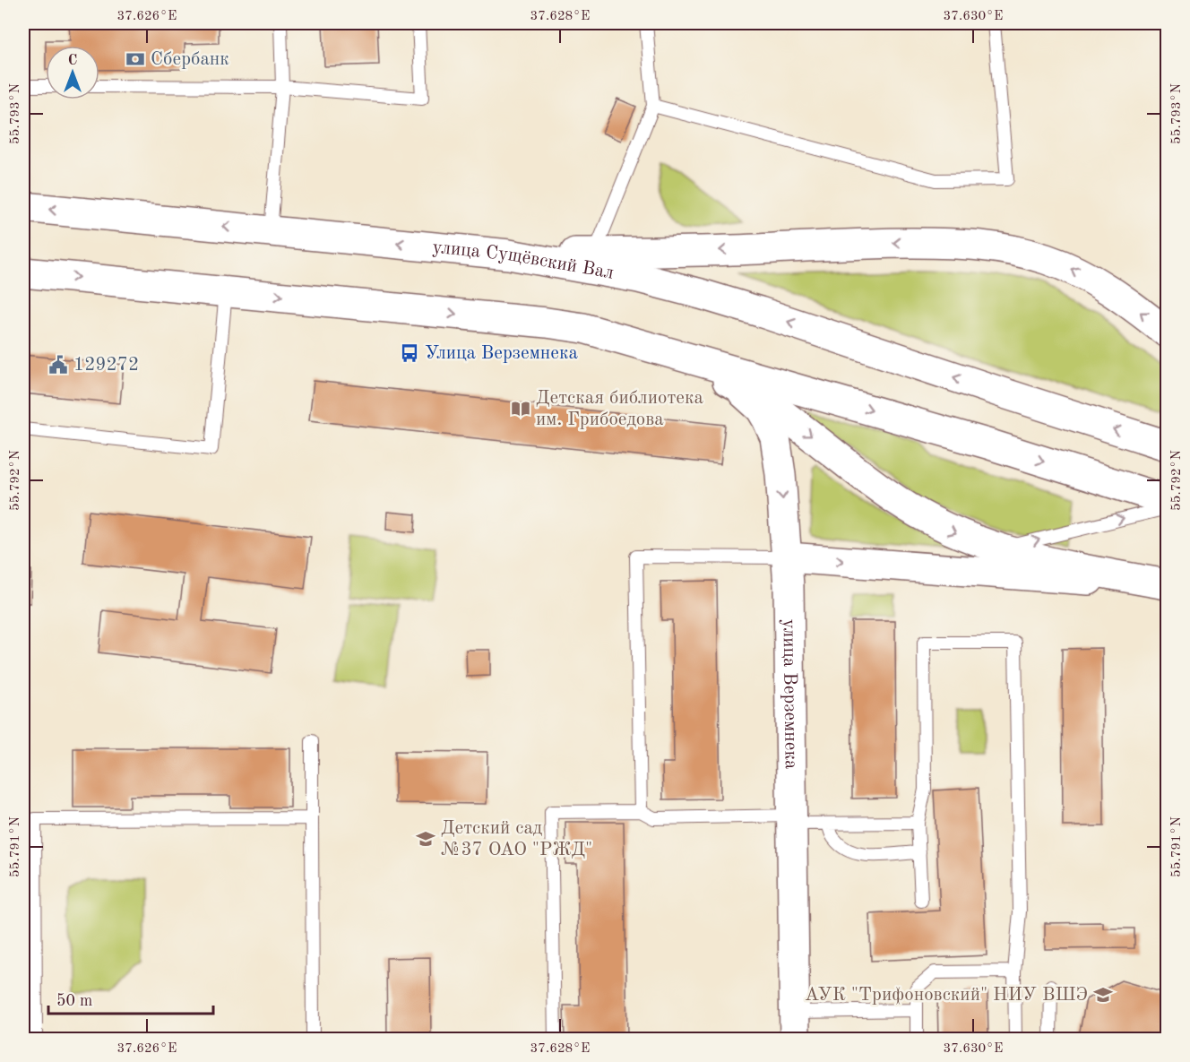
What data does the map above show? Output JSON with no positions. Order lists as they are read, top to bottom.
{
  "streets": {
    "main road": ["улица Сущёвский Вал", "улица Верземнека"]
  },
  "places": {
    "bank": ["Сбербанк"],
    "bus stop": ["Улица Верземнека"],
    "public building": ["129272"],
    "library": ["Детская библиотека им. Грибоедова"],
    "school or university": ["Детский сад №37 ОАО \"РЖД\"", "АУК \"Трифоновский\" НИУ ВШЭ"]
  },
  "scale_bar": "50 m",
  "north": "top",
  "coordinates": [
    "37.626°E",
    "37.628°E",
    "37.630°E",
    "55.793°N",
    "55.792°N",
    "55.791°N"
  ]
}
